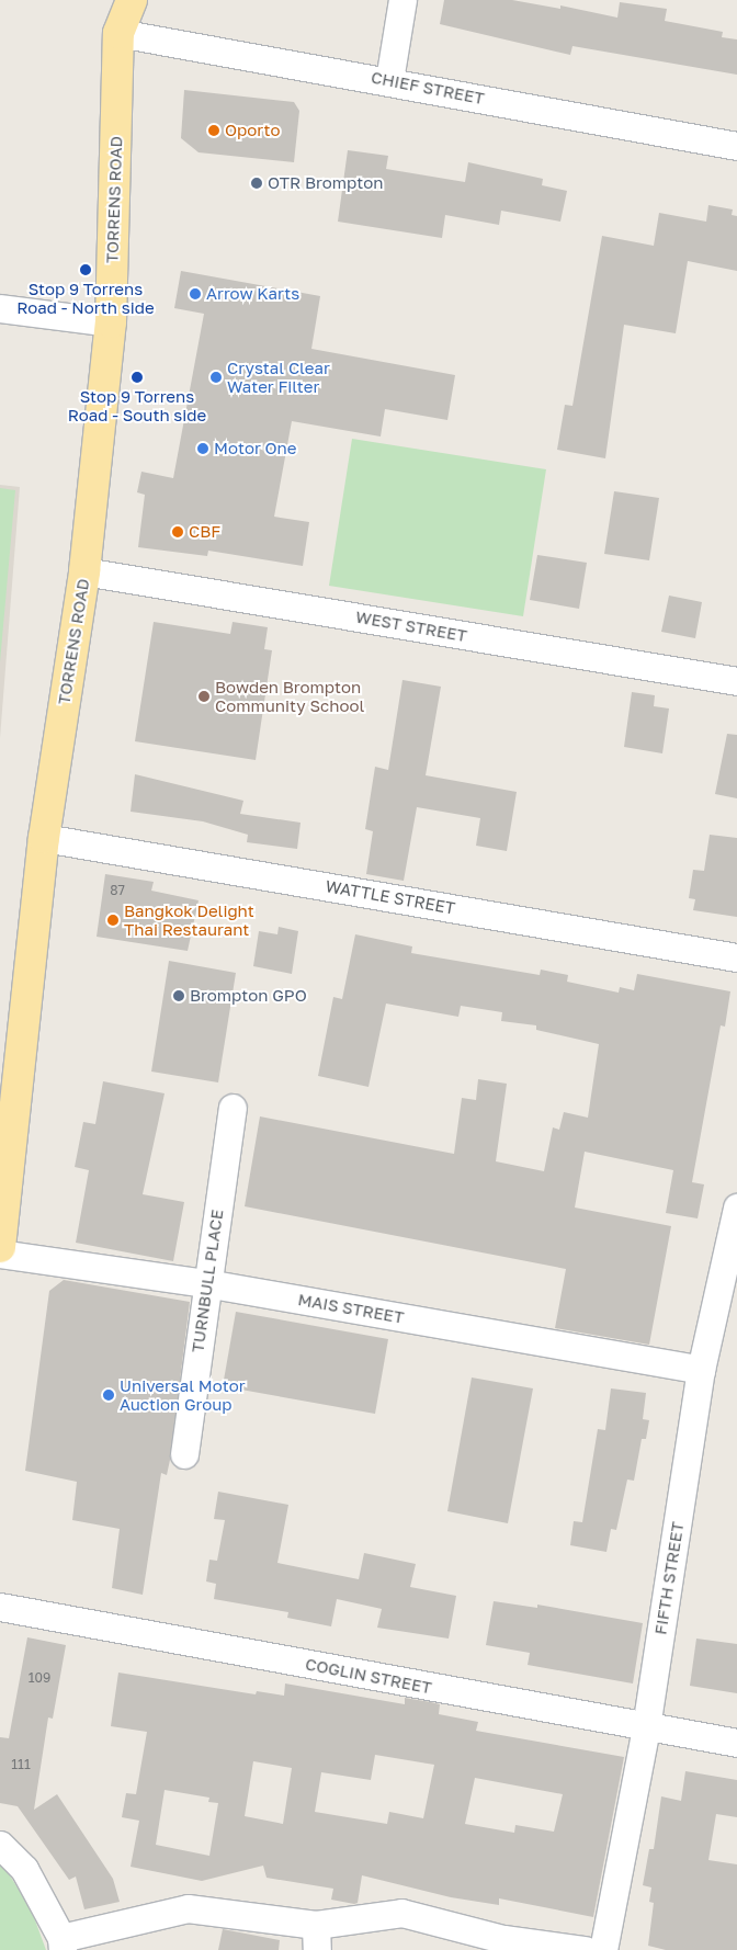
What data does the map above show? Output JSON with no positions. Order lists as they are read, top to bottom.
{
  "streets": {
    "main road": ["TORRENS ROAD"],
    "street": [
      "CHIEF STREET",
      "WEST STREET",
      "WATTLE STREET",
      "TURNBULL PLACE",
      "MAIS STREET",
      "FIFTH STREET",
      "COGLIN STREET"
    ]
  },
  "crossings": [
    ["CHIEF STREET", "TORRENS ROAD"],
    ["TORRENS ROAD", "WEST STREET"],
    ["TORRENS ROAD", "WATTLE STREET"],
    ["TURNBULL PLACE", "MAIS STREET"],
    ["MAIS STREET", "FIFTH STREET"],
    ["FIFTH STREET", "COGLIN STREET"]
  ],
  "places": [
    "Oporto",
    "OTR Brompton",
    "Stop 9 Torrens Road - North side",
    "Arrow Karts",
    "Stop 9 Torrens Road - South side",
    "Crystal Clear Water Filter",
    "Motor One",
    "CBF",
    "Bowden Brompton Community School",
    "Bangkok Delight Thai Restaurant",
    "Brompton GPO",
    "Universal Motor Auction Group"
  ],
  "house_numbers": ["87", "109", "111"]
}
